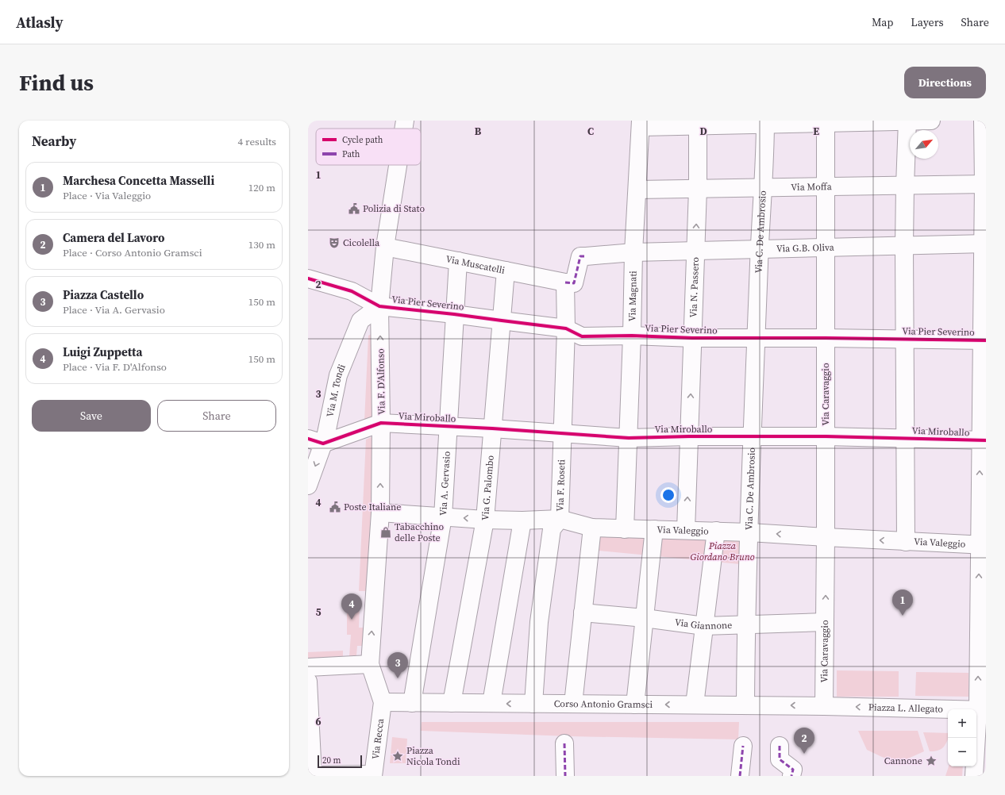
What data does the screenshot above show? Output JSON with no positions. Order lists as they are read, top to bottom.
{
  "streets": {
    "street": [
      "Via Moffa",
      "Via C. De Ambrosio",
      "Via G.B. Oliva",
      "Via Muscatelli",
      "Via N. Passero",
      "Via Magnati",
      "Via Pier Severino",
      "Via F. D'Alfonso",
      "Via M. Tondi",
      "Via Caravaggio",
      "Via Miroballo",
      "Via A. Gervasio",
      "Via F. Roseti",
      "Via G. Palombo",
      "Via Valeggio",
      "Via Giannone",
      "Corso Antonio Gramsci",
      "Piazza L. Allegato",
      "Via Recca"
    ]
  },
  "crossings": [
    ["Via Moffa", "Via C. De Ambrosio"],
    ["Via Moffa", "Via N. Passero"],
    ["Via Moffa", "Via Magnati"],
    ["Via Moffa", "Via Caravaggio"],
    ["Via C. De Ambrosio", "Via G.B. Oliva"],
    ["Via C. De Ambrosio", "Via Pier Severino"],
    ["Via C. De Ambrosio", "Via Miroballo"],
    ["Via C. De Ambrosio", "Via Valeggio"],
    ["Via C. De Ambrosio", "Via Giannone"],
    ["Via C. De Ambrosio", "Corso Antonio Gramsci"],
    ["Via G.B. Oliva", "Via Muscatelli"],
    ["Via G.B. Oliva", "Via N. Passero"],
    ["Via G.B. Oliva", "Via Magnati"],
    ["Via G.B. Oliva", "Via Caravaggio"],
    ["Via G.B. Oliva", "Via F. Roseti"],
    ["Via Muscatelli", "Via F. D'Alfonso"],
    ["Via Muscatelli", "Via A. Gervasio"],
    ["Via Muscatelli", "Via F. Roseti"],
    ["Via Muscatelli", "Via G. Palombo"],
    ["Via N. Passero", "Via Pier Severino"],
    ["Via N. Passero", "Via Miroballo"],
    ["Via N. Passero", "Via Valeggio"],
    ["Via Magnati", "Via Pier Severino"],
    ["Via Magnati", "Via Miroballo"],
    ["Via Magnati", "Via Valeggio"],
    ["Via Pier Severino", "Via F. D'Alfonso"],
    ["Via Pier Severino", "Via M. Tondi"],
    ["Via Pier Severino", "Via Caravaggio"],
    ["Via Pier Severino", "Via A. Gervasio"],
    ["Via Pier Severino", "Via F. Roseti"],
    ["Via Pier Severino", "Via G. Palombo"],
    ["Via F. D'Alfonso", "Via M. Tondi"],
    ["Via F. D'Alfonso", "Via Miroballo"],
    ["Via F. D'Alfonso", "Via Valeggio"],
    ["Via Caravaggio", "Via Miroballo"],
    ["Via Caravaggio", "Via Valeggio"],
    ["Via Caravaggio", "Via Giannone"],
    ["Via Caravaggio", "Corso Antonio Gramsci"],
    ["Via Caravaggio", "Piazza L. Allegato"],
    ["Via Miroballo", "Via A. Gervasio"],
    ["Via Miroballo", "Via F. Roseti"],
    ["Via Miroballo", "Via G. Palombo"],
    ["Via A. Gervasio", "Via Valeggio"],
    ["Via A. Gervasio", "Corso Antonio Gramsci"],
    ["Via F. Roseti", "Via Valeggio"],
    ["Via F. Roseti", "Corso Antonio Gramsci"],
    ["Via G. Palombo", "Via Valeggio"],
    ["Via G. Palombo", "Corso Antonio Gramsci"],
    ["Corso Antonio Gramsci", "Piazza L. Allegato"],
    ["Corso Antonio Gramsci", "Via Recca"]
  ],
  "one_way": ["Via N. Passero", "Corso Antonio Gramsci", "Piazza L. Allegato"],
  "parks": ["Piazza Giordano Bruno"],
  "places": {
    "public building": ["Polizia di Stato", "Poste Italiane"],
    "theatre": ["Cicolella"],
    "shop": ["Tabacchino delle Poste"],
    "place": ["Piazza Nicola Tondi", "Cannone"]
  },
  "legend": ["Cycle path", "Path"],
  "scale_bar": "20 m",
  "north": "top right",
  "page": {
    "header": "Atlasly",
    "nav": ["Map", "Layers", "Share"],
    "buttons": [
      "Directions",
      ["Save", "Share"]
    ],
    "title": "Find us",
    "heading": ["Nearby", "4 results"],
    "list": [
      {
        "mark": "1",
        "name": "Marchesa Concetta Masselli",
        "note": "Place · Via Valeggio",
        "value": "120 m"
      },
      {
        "mark": "2",
        "name": "Camera del Lavoro",
        "note": "Place · Corso Antonio Gramsci",
        "value": "130 m"
      },
      {
        "mark": "3",
        "name": "Piazza Castello",
        "note": "Place · Via A. Gervasio",
        "value": "150 m"
      },
      {
        "mark": "4",
        "name": "Luigi Zuppetta",
        "note": "Place · Via F. D'Alfonso",
        "value": "150 m"
      }
    ],
    "pins": [
      "1",
      "4",
      "3",
      "2"
    ],
    "map_buttons": ["+", "−"],
    "scale": "20 m"
  },
  "grid": {
    "columns": [
      "B",
      "C",
      "D",
      "E"
    ],
    "rows": [
      "1",
      "2",
      "3",
      "4",
      "5",
      "6"
    ]
  }
}
